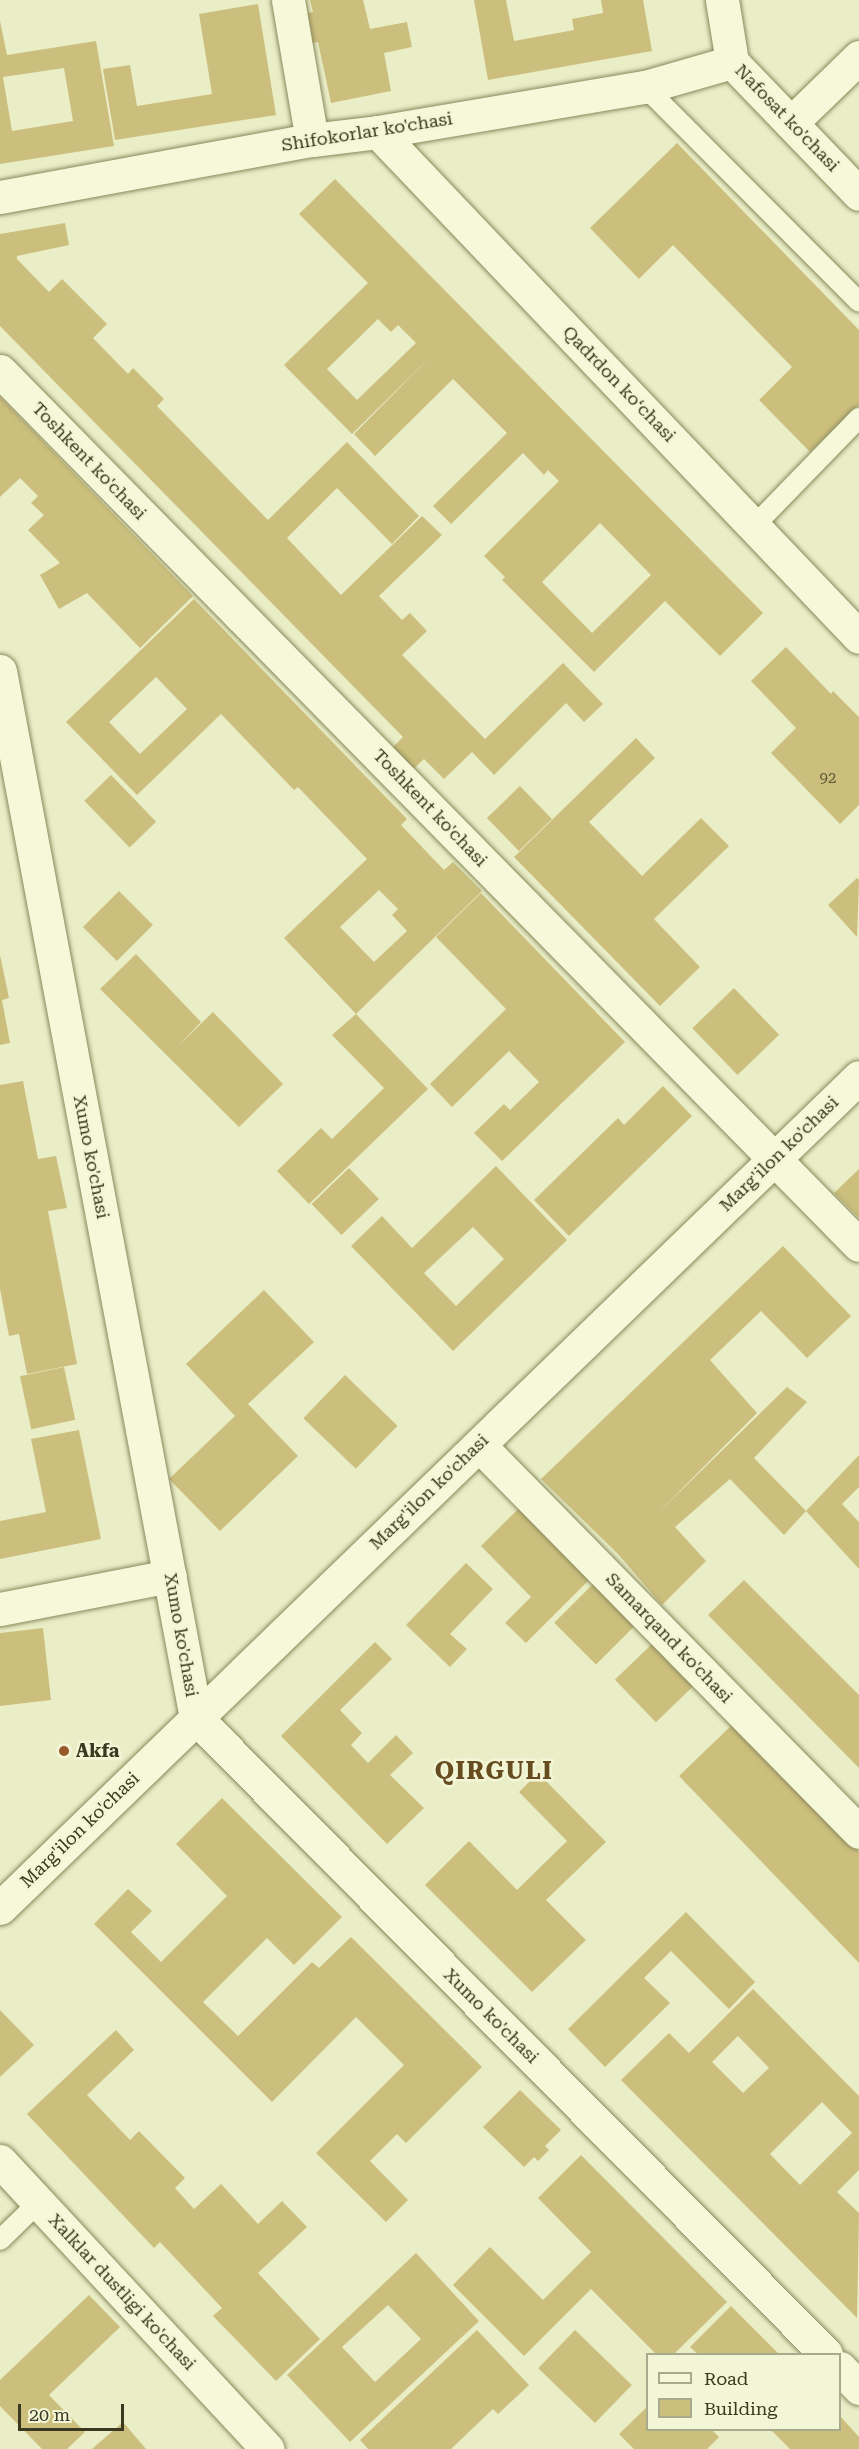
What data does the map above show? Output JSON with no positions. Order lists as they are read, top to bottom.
{
  "streets": {
    "street": [
      "Nafosat ko'chasi",
      "Shifokorlar ko'chasi",
      "Qadrdon koʻchasi",
      "Toshkent ko'chasi",
      "Marg'ilon ko'chasi",
      "Xumo ko'chasi",
      "Samarqand ko'chasi",
      "Xalklar dustligi ko'chasi"
    ]
  },
  "crossings": [
    ["Nafosat ko'chasi", "Shifokorlar ko'chasi"],
    ["Shifokorlar ko'chasi", "Qadrdon koʻchasi"],
    ["Toshkent ko'chasi", "Marg'ilon ko'chasi"],
    ["Marg'ilon ko'chasi", "Xumo ko'chasi"],
    ["Marg'ilon ko'chasi", "Samarqand ko'chasi"]
  ],
  "districts": ["QIRGULI"],
  "places": ["Akfa"],
  "house_numbers": ["92"],
  "legend": ["Road", "Building"],
  "scale_bar": "20 m"
}
